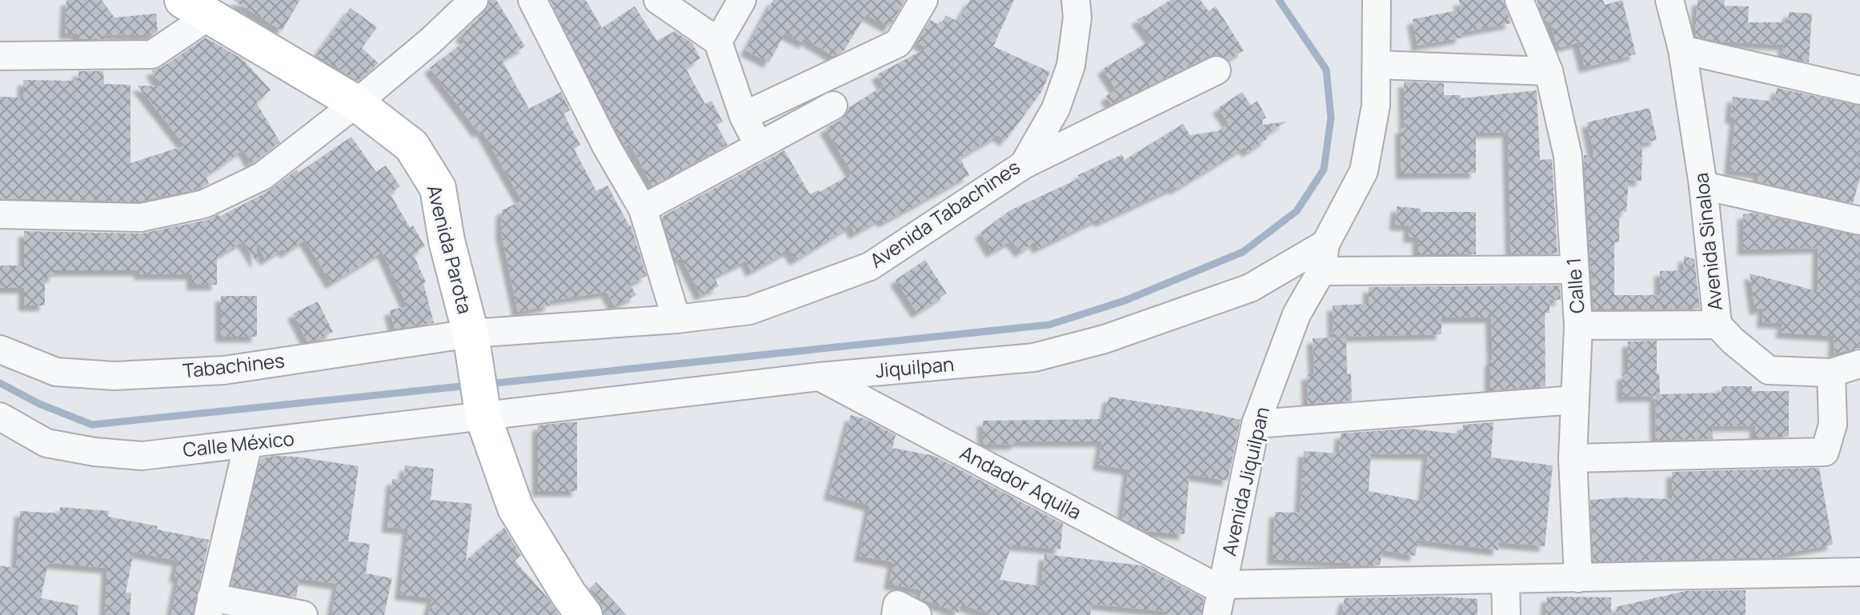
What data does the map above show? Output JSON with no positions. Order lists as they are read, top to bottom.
{
  "streets": {
    "street": [
      "Avenida Tabachines",
      "Avenida Sinaloa",
      "Avenida Parota",
      "Calle 1",
      "Tabachines",
      "Jiquilpan",
      "Calle México",
      "Avenida Jiquilpan",
      "Andador Aquila"
    ]
  },
  "crossings": [
    ["Avenida Tabachines", "Avenida Parota"],
    ["Avenida Tabachines", "Tabachines"],
    ["Avenida Parota", "Tabachines"],
    ["Avenida Parota", "Jiquilpan"],
    ["Avenida Parota", "Calle México"],
    ["Calle 1", "Andador Aquila"],
    ["Jiquilpan", "Calle México"],
    ["Jiquilpan", "Avenida Jiquilpan"],
    ["Jiquilpan", "Andador Aquila"],
    ["Avenida Jiquilpan", "Andador Aquila"]
  ]
}
